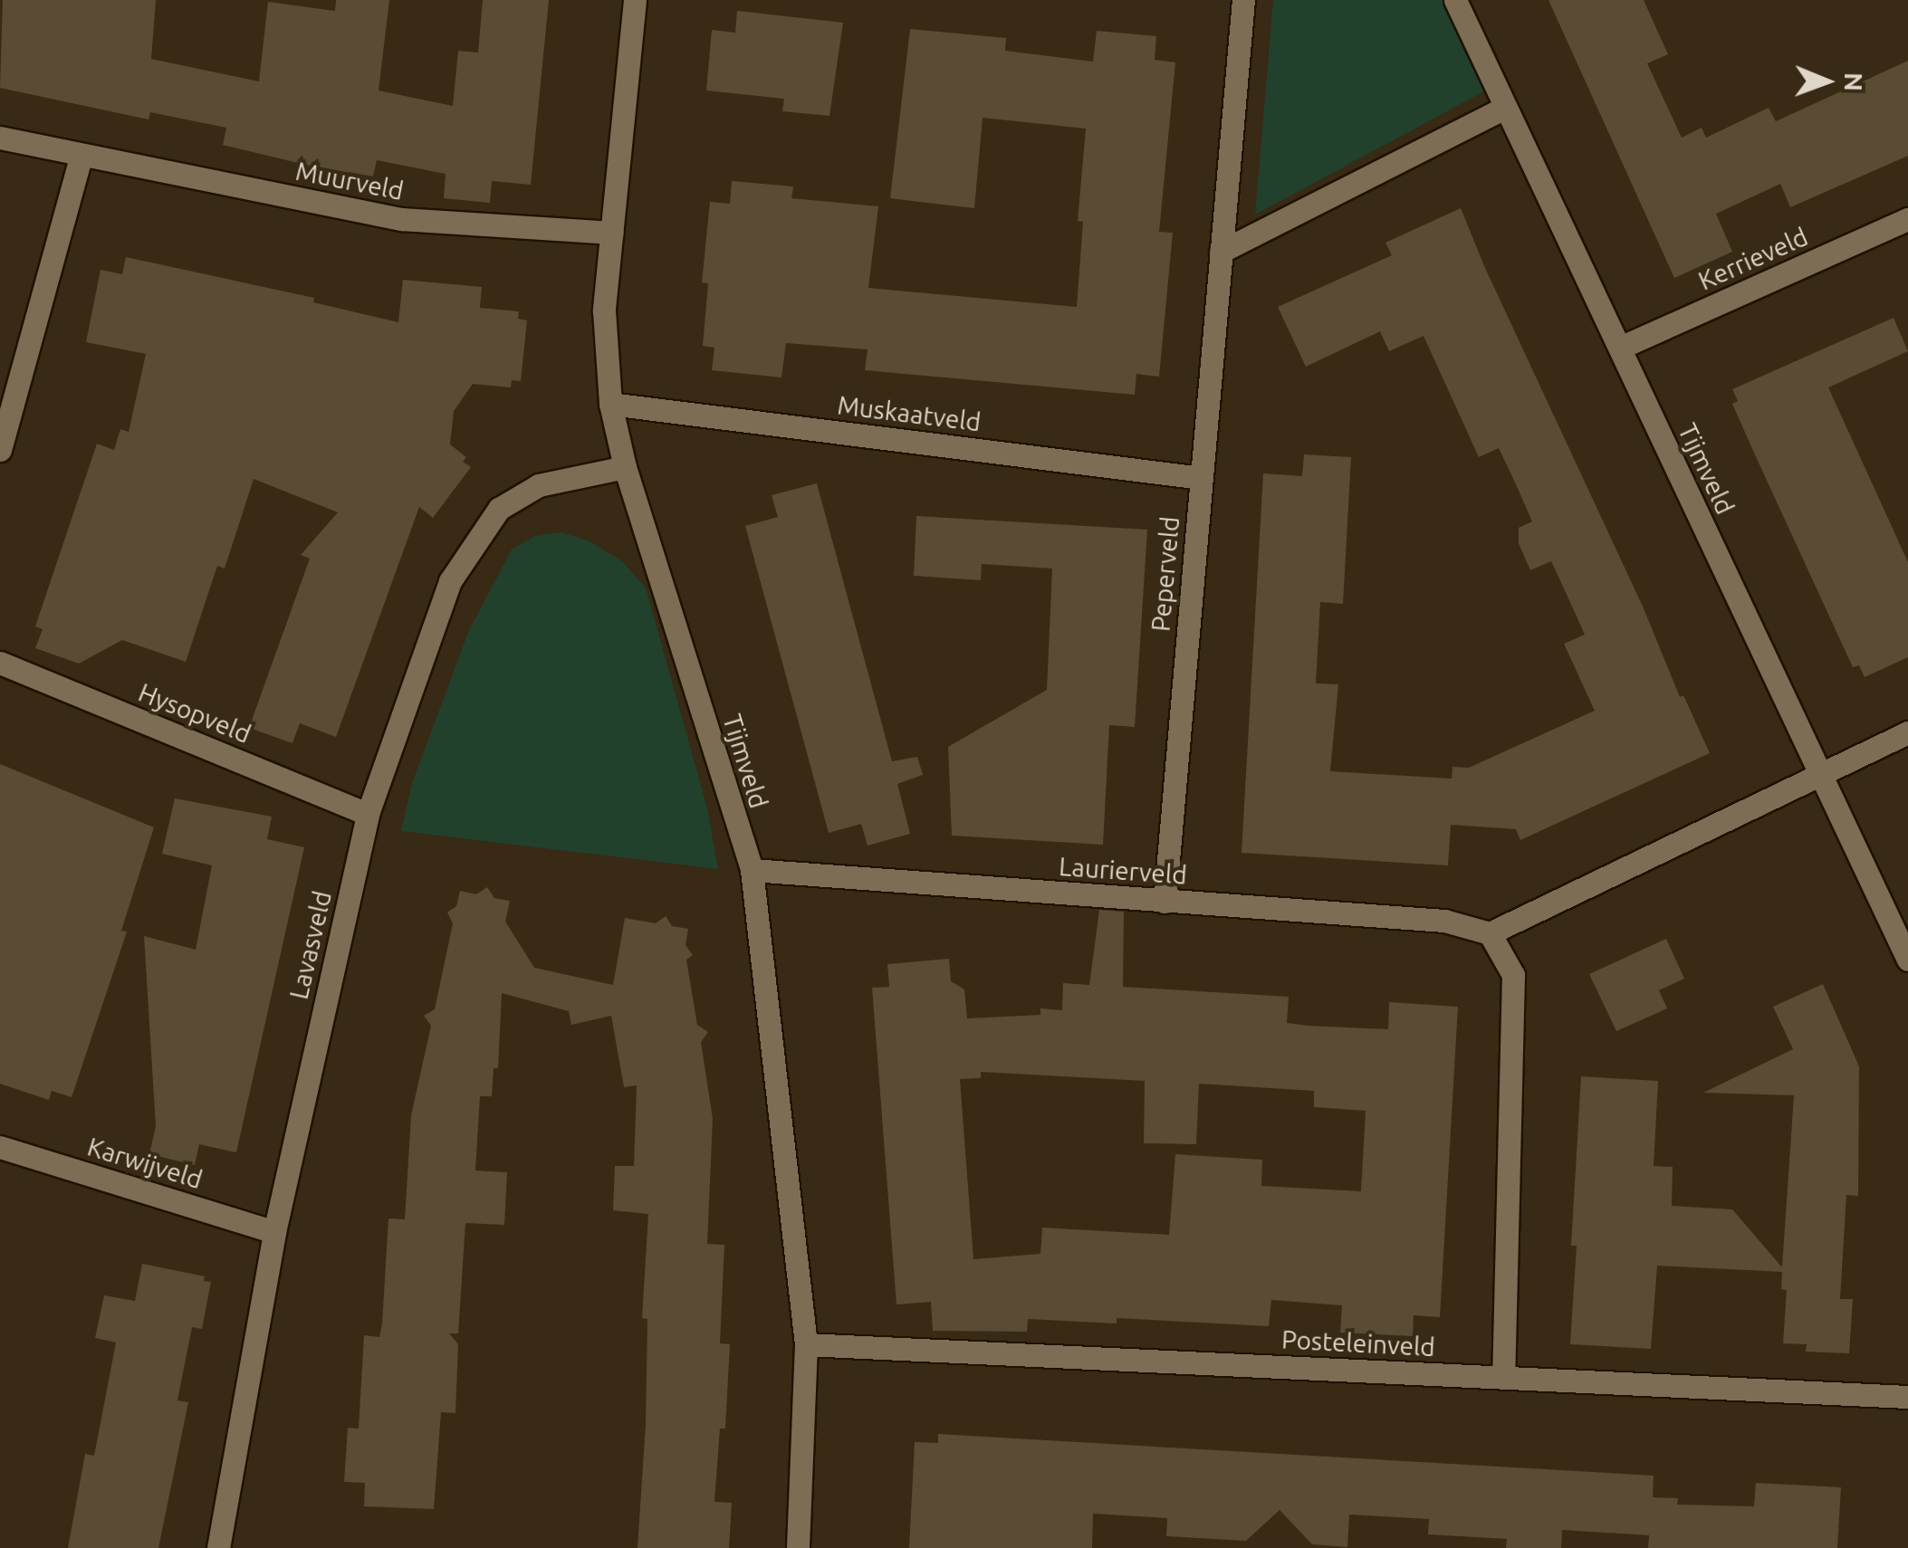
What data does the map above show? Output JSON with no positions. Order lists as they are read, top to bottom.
{
  "streets": {
    "street": [
      "Muurveld",
      "Kerrieveld",
      "Muskaatveld",
      "Tijmveld",
      "Peperveld",
      "Hysopveld",
      "Laurierveld",
      "Lavasveld",
      "Karwijveld",
      "Posteleinveld"
    ]
  },
  "crossings": [
    ["Muurveld", "Tijmveld"],
    ["Kerrieveld", "Tijmveld"],
    ["Muskaatveld", "Tijmveld"],
    ["Muskaatveld", "Peperveld"],
    ["Tijmveld", "Laurierveld"],
    ["Tijmveld", "Lavasveld"],
    ["Tijmveld", "Posteleinveld"],
    ["Peperveld", "Laurierveld"],
    ["Hysopveld", "Lavasveld"],
    ["Lavasveld", "Karwijveld"]
  ],
  "north": "right"
}
